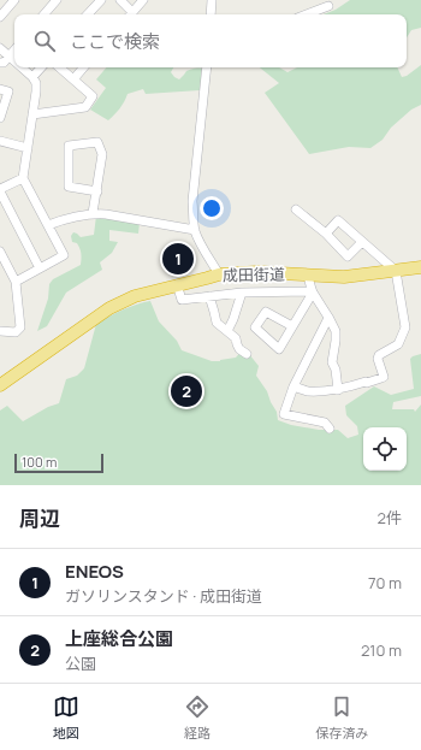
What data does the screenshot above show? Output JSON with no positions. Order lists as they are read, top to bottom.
{
  "streets": {
    "highway": ["成田街道"]
  },
  "scale_bar": "100 m",
  "page": {
    "search": "ここで検索",
    "pins": ["1", "2"],
    "scale": "100 m",
    "heading": ["周辺", "2件"],
    "list": [
      {
        "mark": "1",
        "name": "ENEOS",
        "note": "ガソリンスタンド · 成田街道",
        "value": "70 m"
      },
      {
        "mark": "2",
        "name": "上座総合公園",
        "note": "公園",
        "value": "210 m"
      }
    ],
    "nav": ["地図", "経路", "保存済み"]
  }
}
